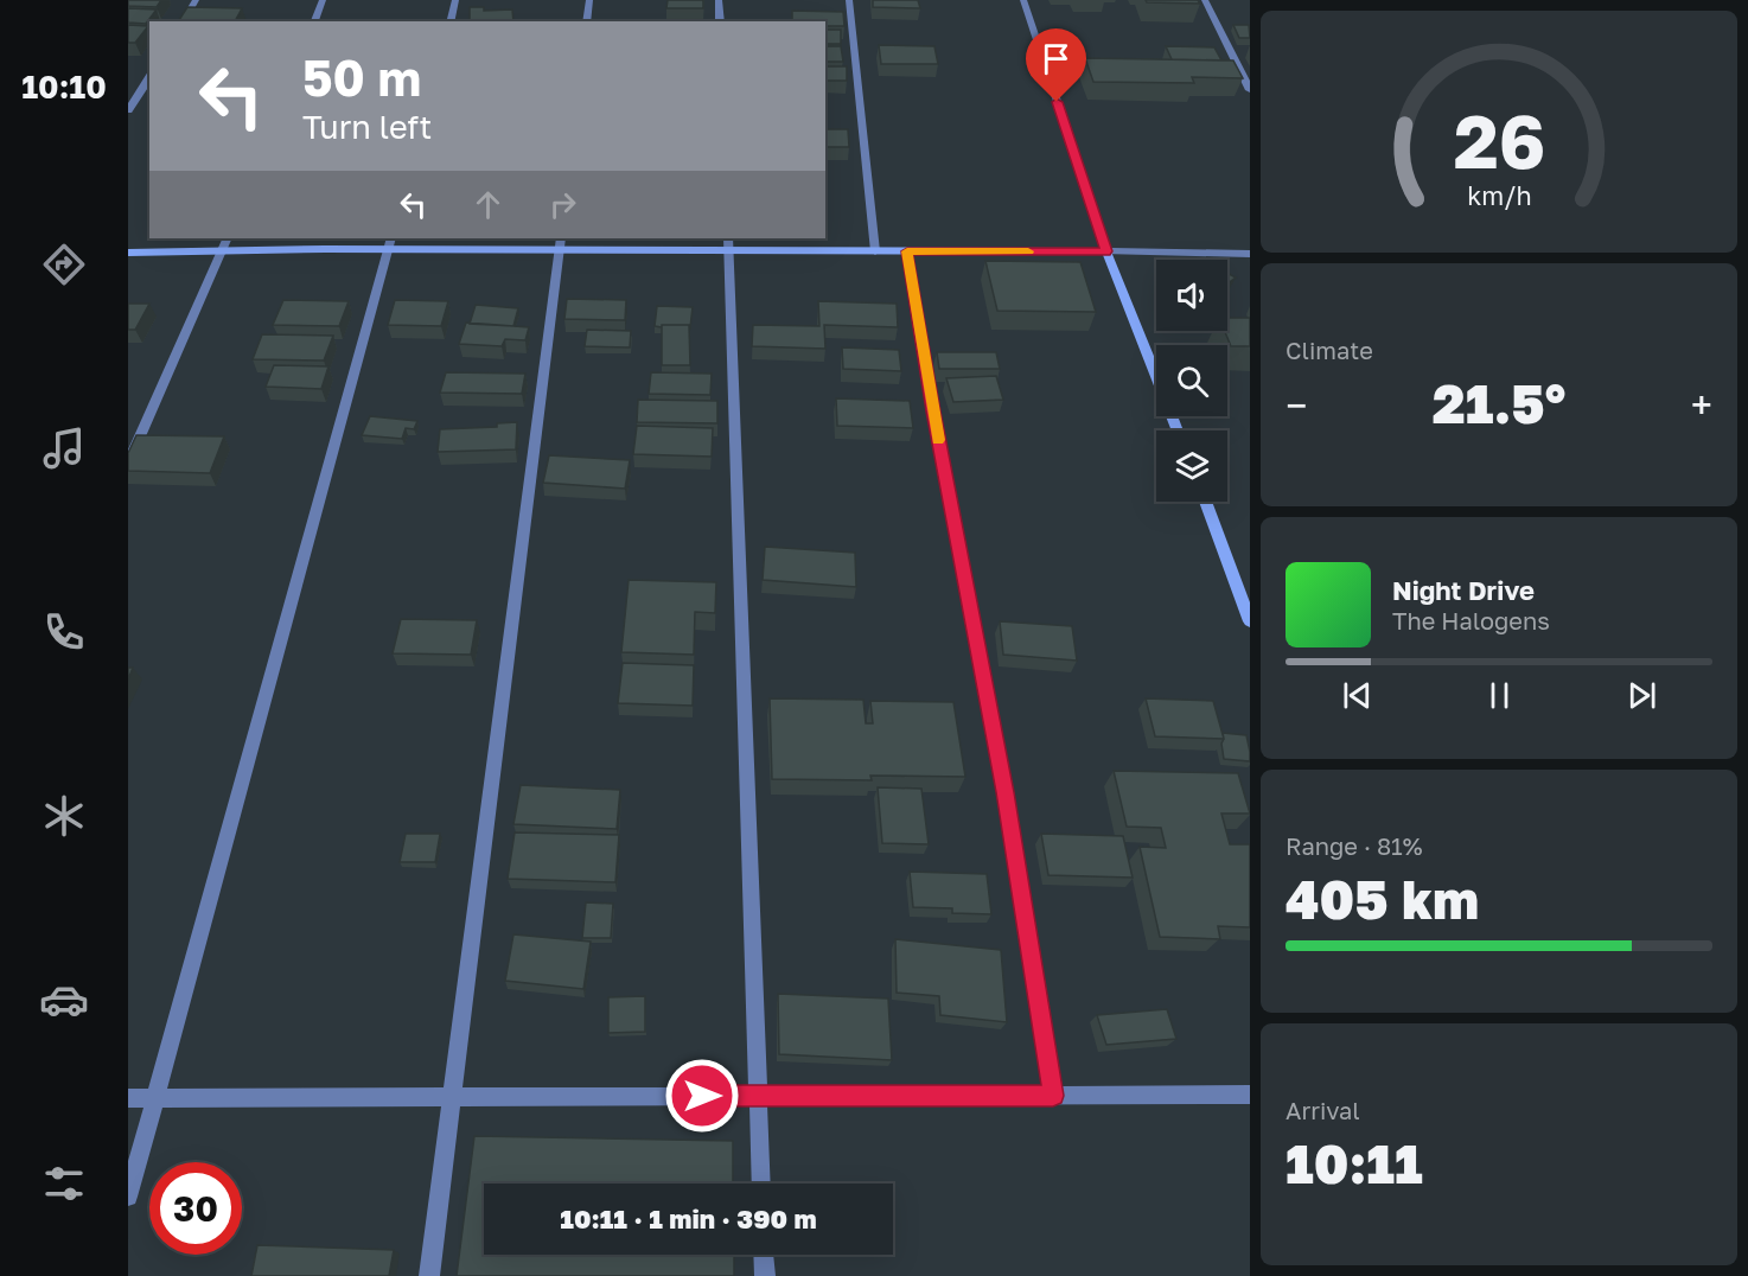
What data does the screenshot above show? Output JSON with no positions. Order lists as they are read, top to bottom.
{
  "page": {
    "tabs": "10:10",
    "turn": ["50 m", "Turn left"],
    "tile": [
      "Climate",
      ["Range · 81%", "405 km"],
      ["Arrival", "10:11"]
    ],
    "heat": ["−", "21.5°", "+"],
    "song": ["Night Drive", "The Halogens"],
    "limit": "30",
    "trip": "10:11 · 1 min · 390 m",
    "gauge": ["26", "km/h"]
  }
}
